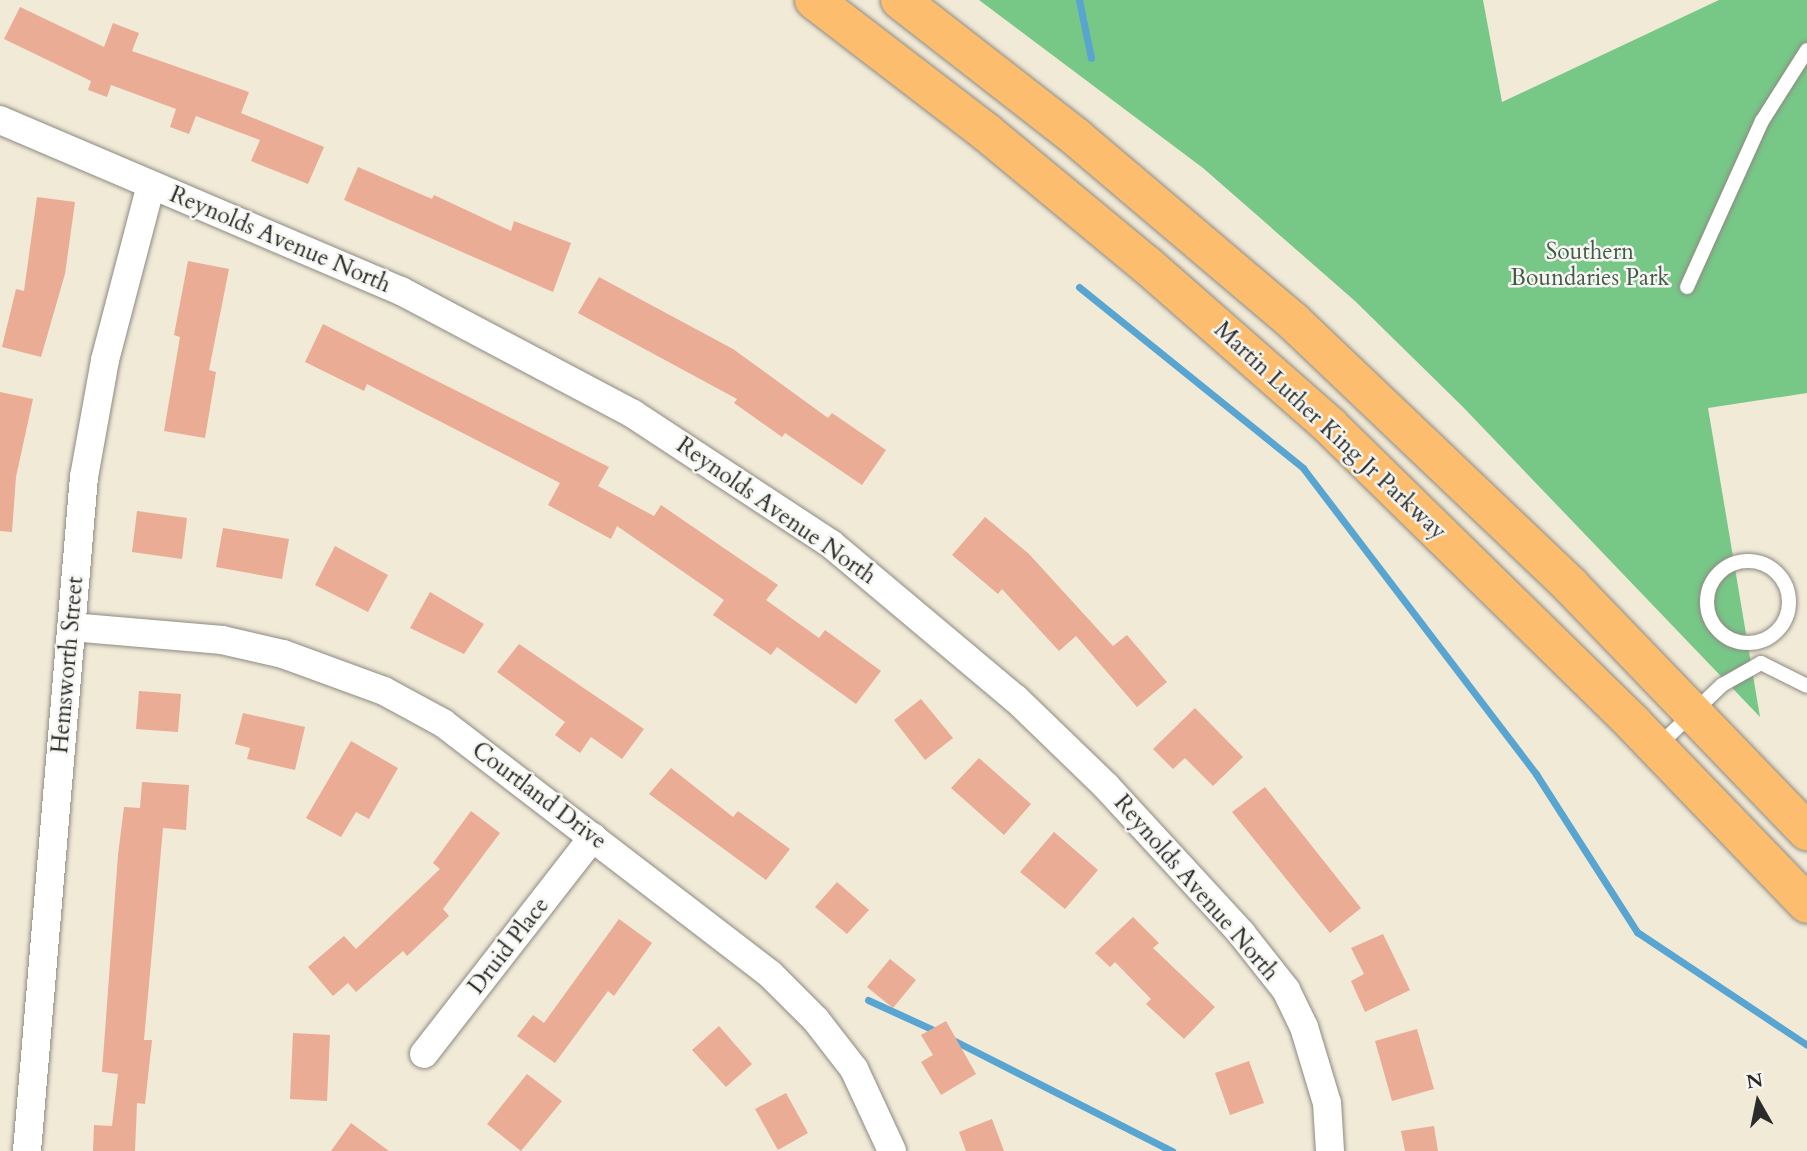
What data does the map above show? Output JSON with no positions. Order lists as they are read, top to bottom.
{
  "streets": {
    "main road": ["Martin Luther King Jr Parkway"],
    "street": [
      "Reynolds Avenue North",
      "Hemsworth Street",
      "Courtland Drive",
      "Druid Place"
    ]
  },
  "crossings": [
    ["Reynolds Avenue North", "Hemsworth Street"],
    ["Hemsworth Street", "Courtland Drive"],
    ["Courtland Drive", "Druid Place"]
  ],
  "parks": ["Southern Boundaries Park"],
  "north": "top"
}
